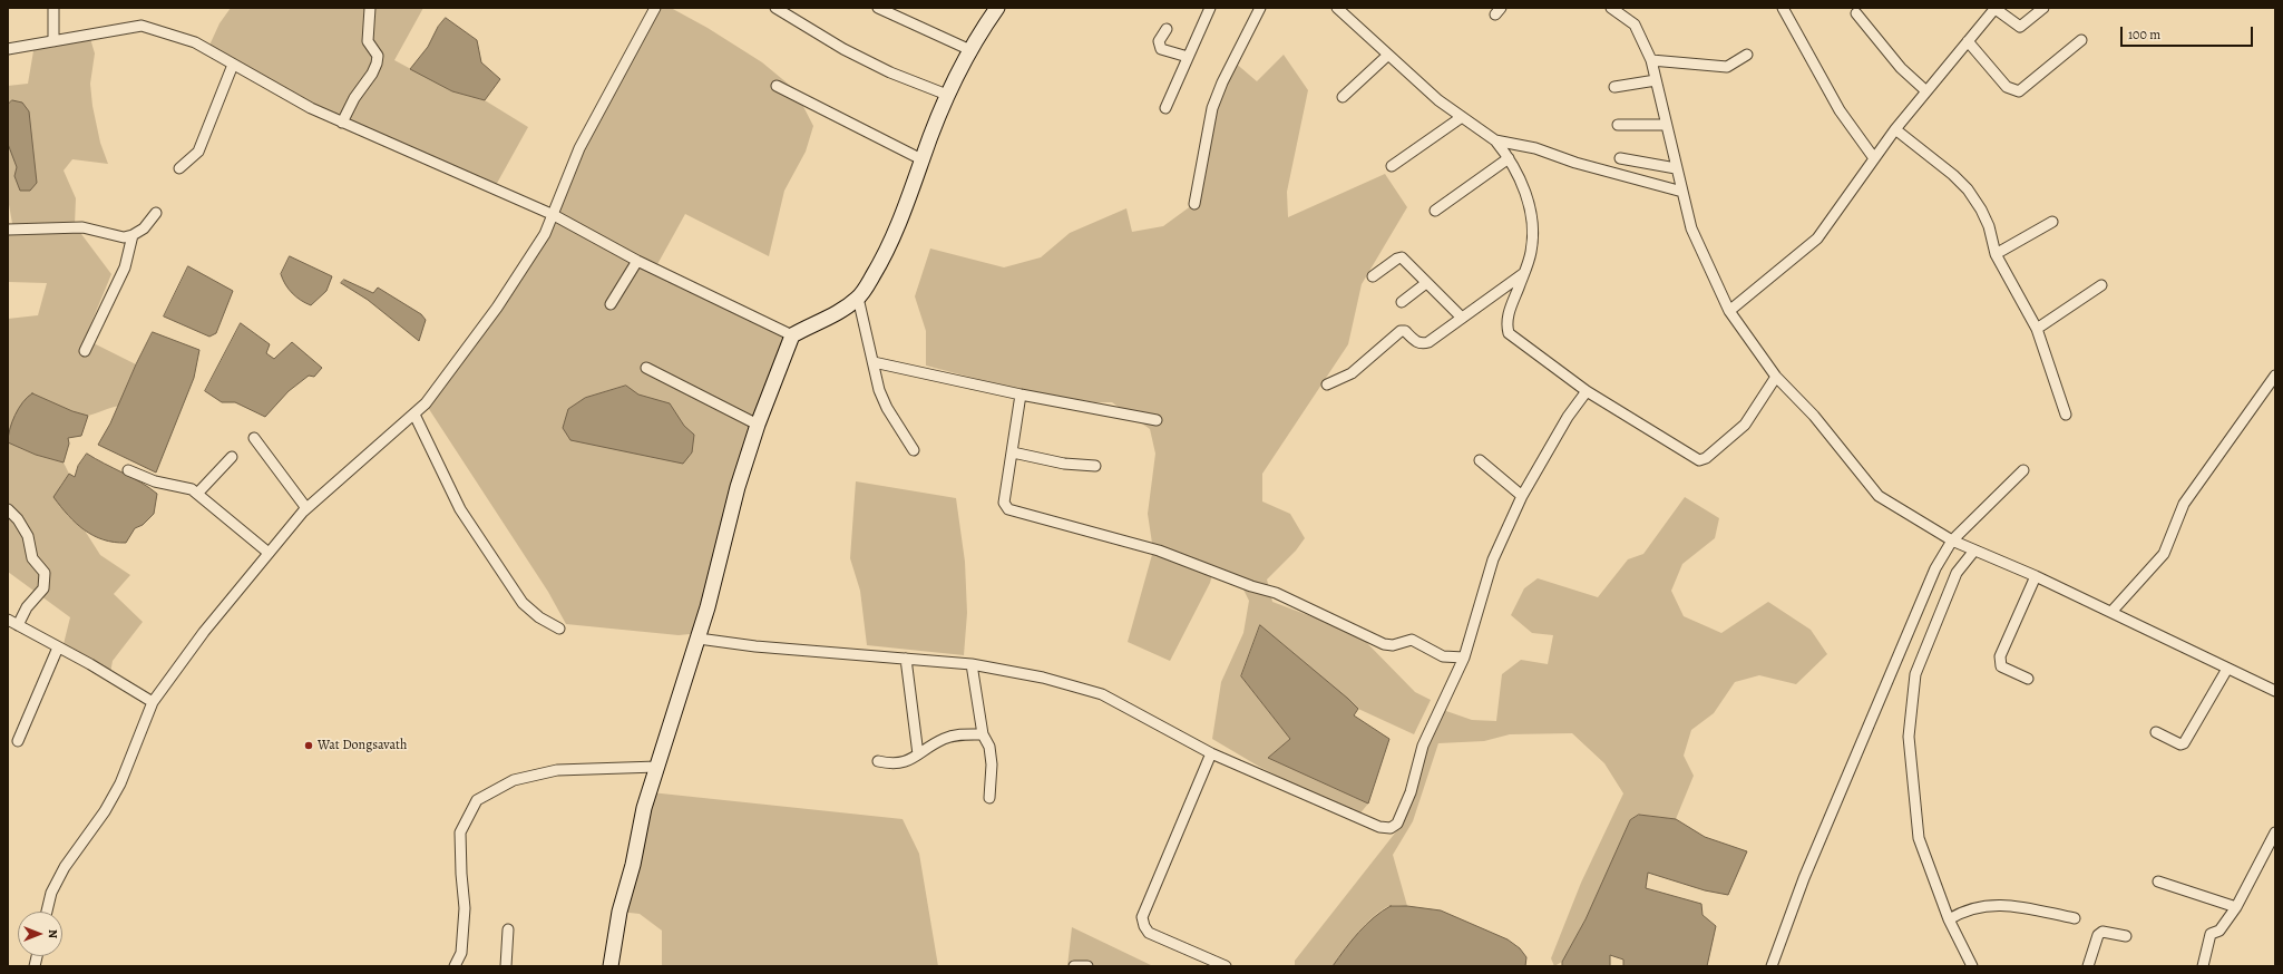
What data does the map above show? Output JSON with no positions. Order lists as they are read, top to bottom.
{
  "places": ["Wat Dongsavath"],
  "scale_bar": "100 m",
  "north": "right"
}
